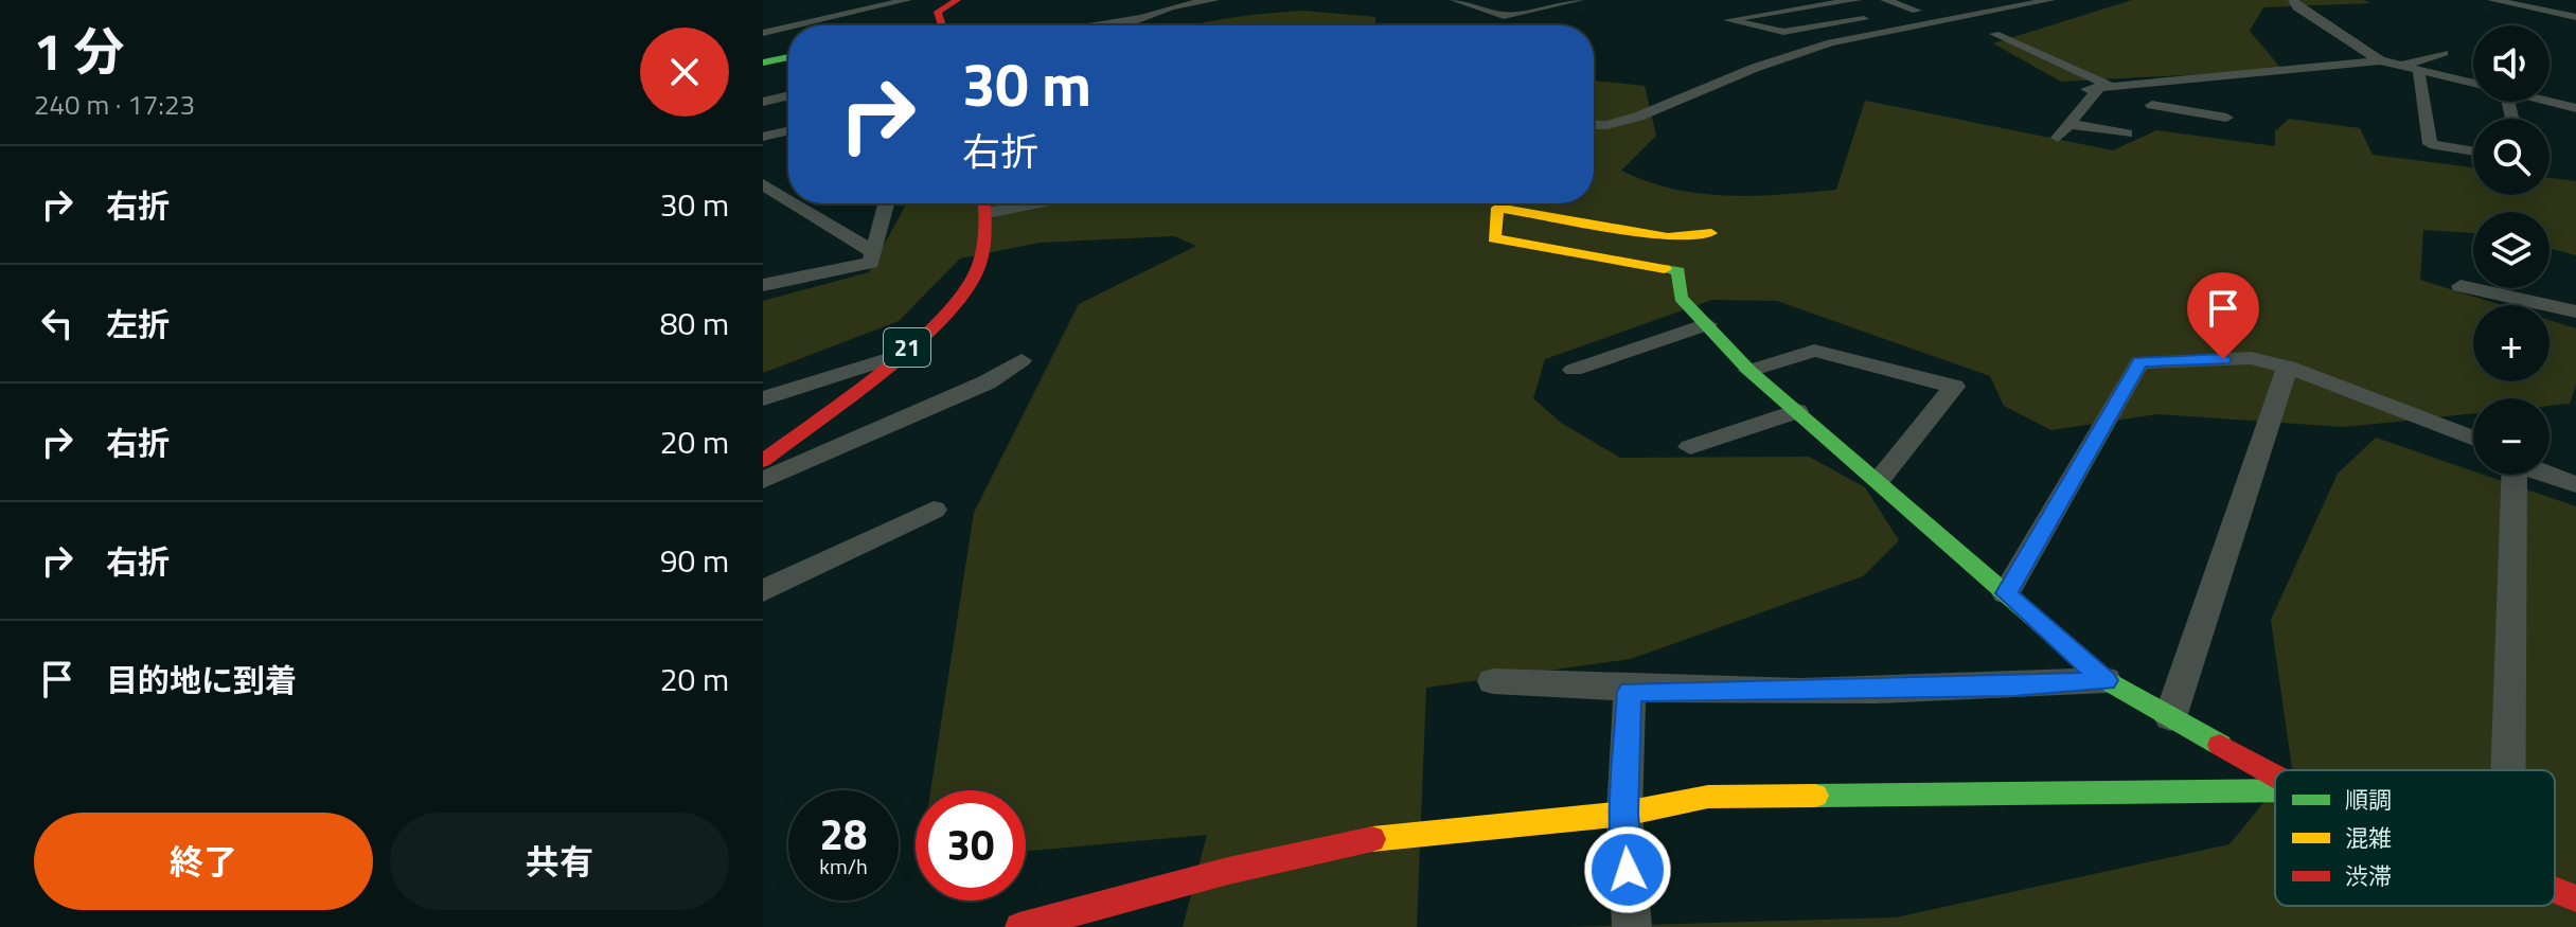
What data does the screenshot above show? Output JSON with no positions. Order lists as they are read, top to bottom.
{
  "streets": {
    "street": ["21"]
  },
  "legend": ["順調", "混雑", "渋滞"],
  "page": {
    "heading": ["1 分", "240 m · 17:23"],
    "map_buttons": ["+", "−"],
    "turn": ["30 m", "右折"],
    "list": [
      {
        "name": "右折",
        "value": "30 m"
      },
      {
        "name": "左折",
        "value": "80 m"
      },
      {
        "name": "右折",
        "value": "20 m"
      },
      {
        "name": "右折",
        "value": "90 m"
      },
      {
        "name": "目的地に到着",
        "value": "20 m"
      }
    ],
    "speed": "28 km/h",
    "limit": "30",
    "buttons": ["終了", "共有"]
  }
}
